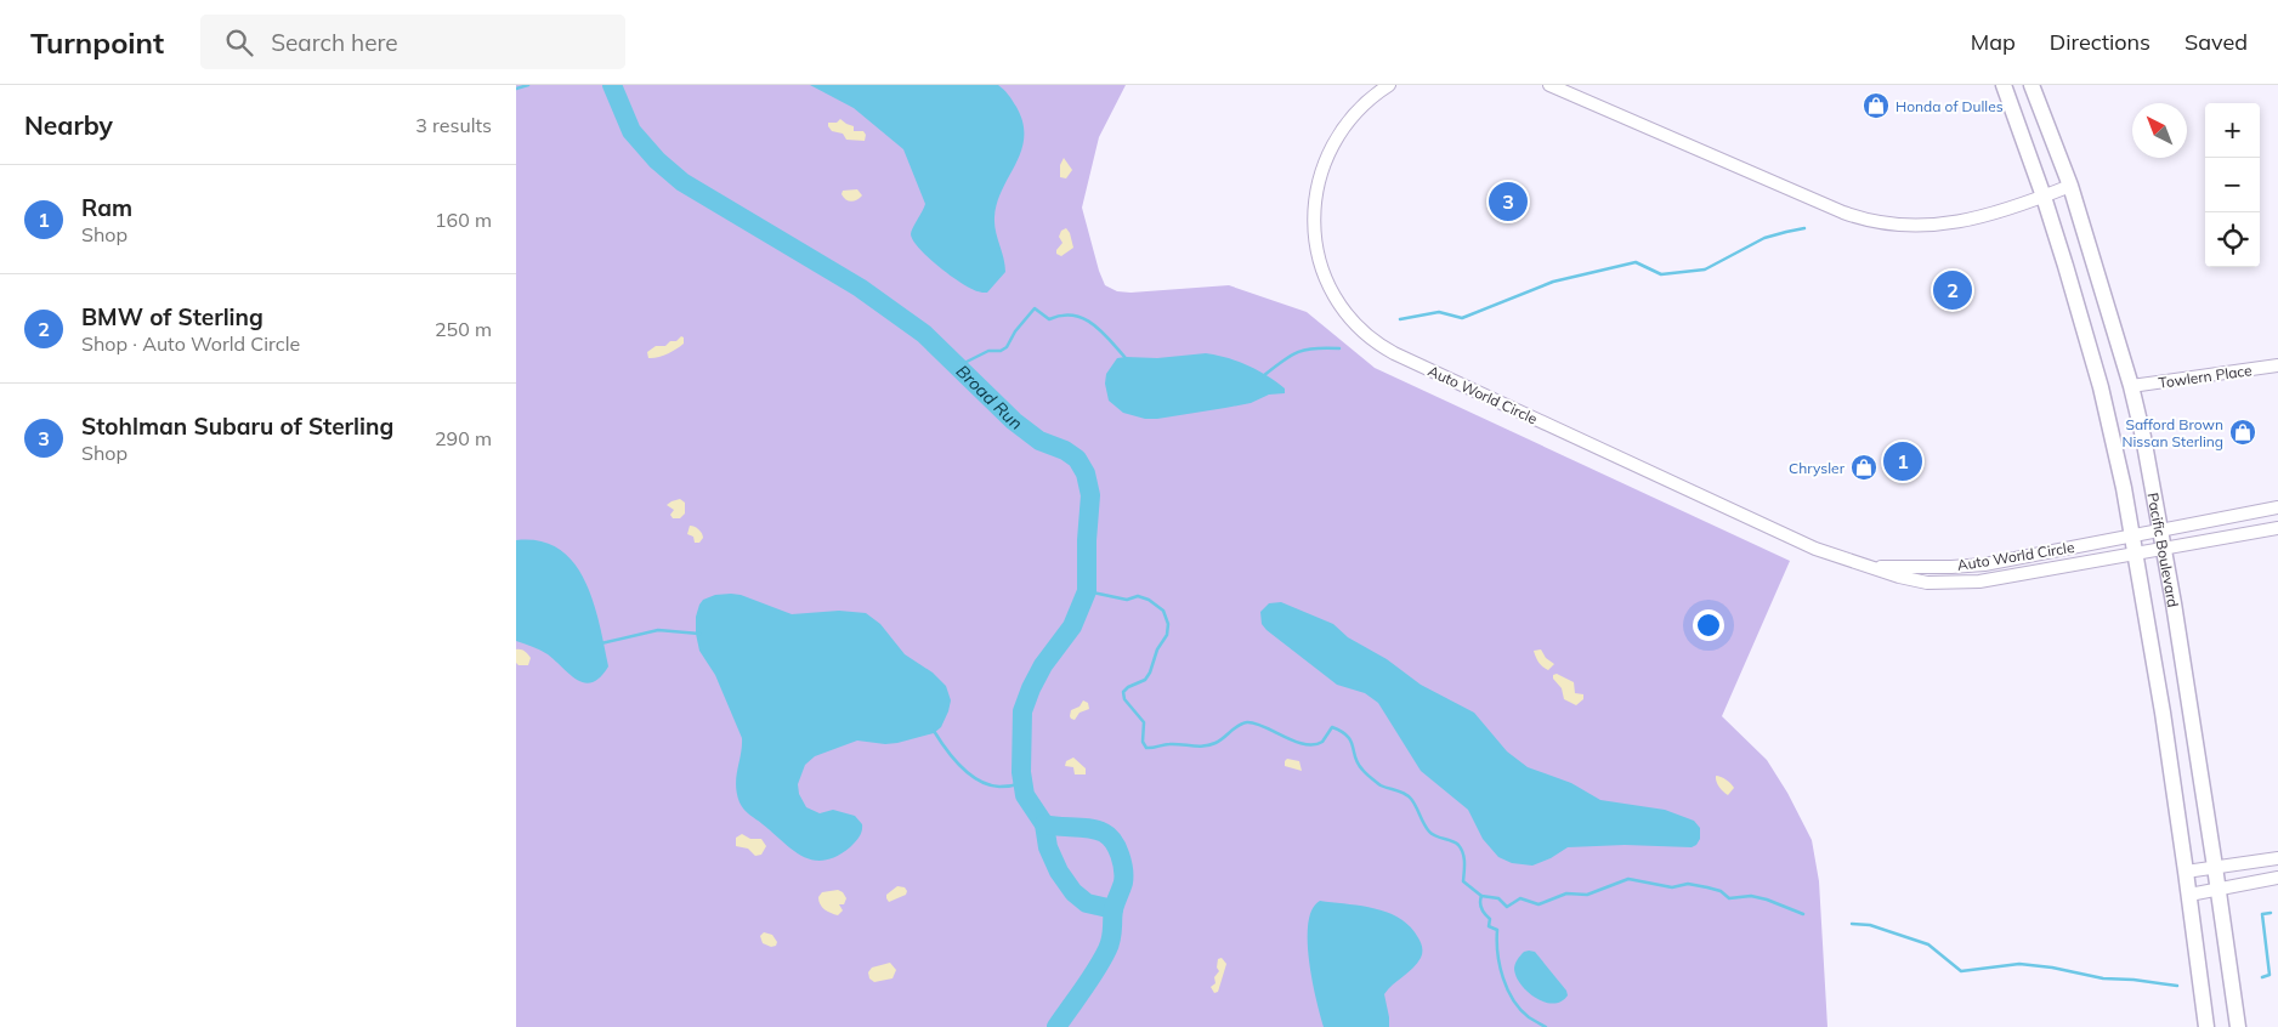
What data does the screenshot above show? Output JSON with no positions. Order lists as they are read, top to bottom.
{
  "streets": {
    "main road": ["Pacific Boulevard"],
    "street": ["Towlern Place", "Auto World Circle"]
  },
  "crossings": [
    ["Towlern Place", "Pacific Boulevard"],
    ["Auto World Circle", "Pacific Boulevard"]
  ],
  "water": ["Broad Run"],
  "places": {
    "shop": ["Honda of Dulles", "Safford Brown Nissan Sterling", "Chrysler"]
  },
  "north": "top left",
  "page": {
    "header": "Turnpoint",
    "search": "Search here",
    "nav": ["Map", "Directions", "Saved"],
    "heading": ["Nearby", "3 results"],
    "map_buttons": ["+", "−"],
    "list": [
      {
        "mark": "1",
        "name": "Ram",
        "note": "Shop",
        "value": "160 m"
      },
      {
        "mark": "2",
        "name": "BMW of Sterling",
        "note": "Shop · Auto World Circle",
        "value": "250 m"
      },
      {
        "mark": "3",
        "name": "Stohlman Subaru of Sterling",
        "note": "Shop",
        "value": "290 m"
      }
    ],
    "pins": ["3", "2", "1"]
  }
}
